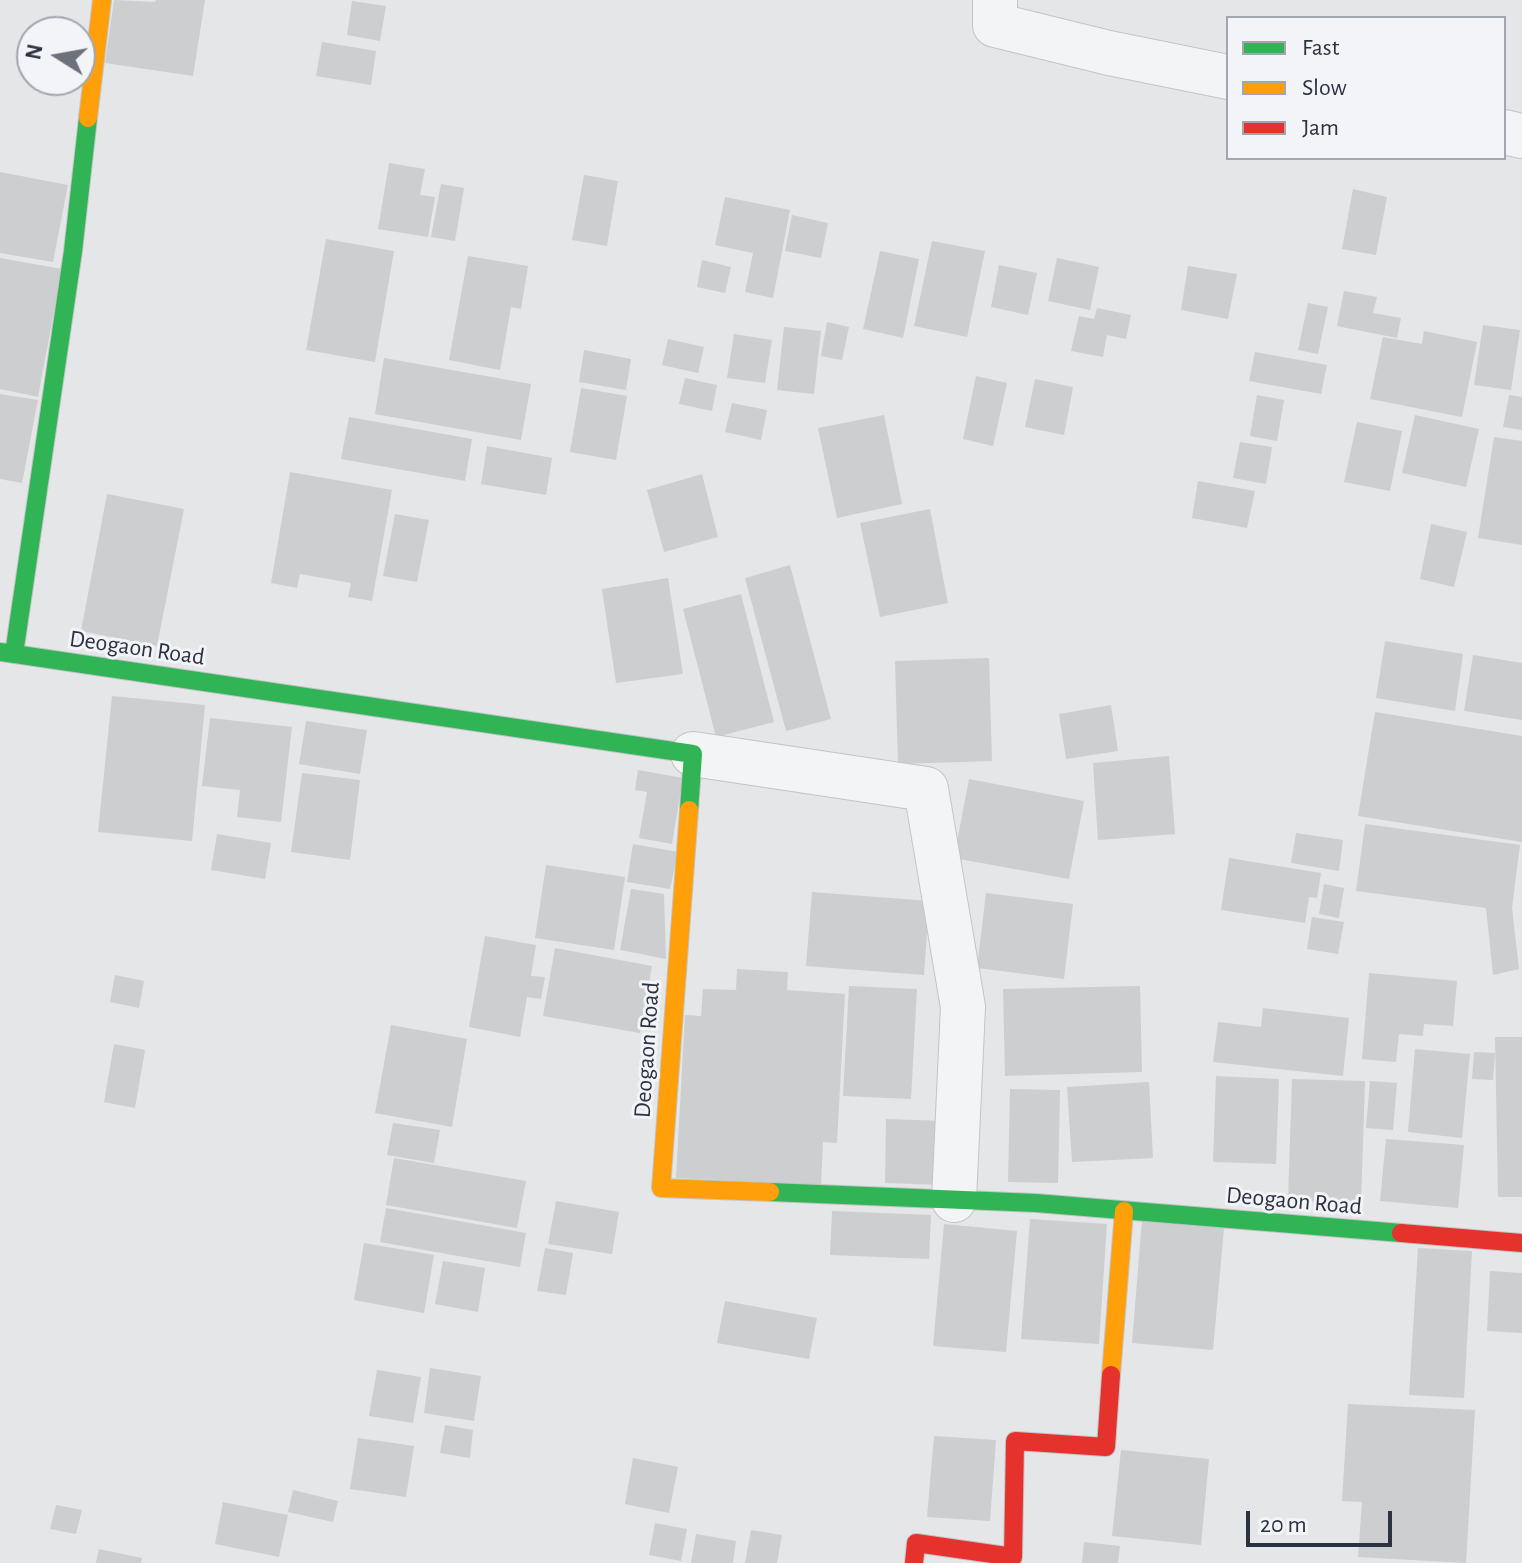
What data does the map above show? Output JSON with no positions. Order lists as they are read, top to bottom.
{
  "streets": {
    "street": ["Deogaon Road"]
  },
  "legend": ["Fast", "Slow", "Jam"],
  "scale_bar": "20 m",
  "north": "left"
}
